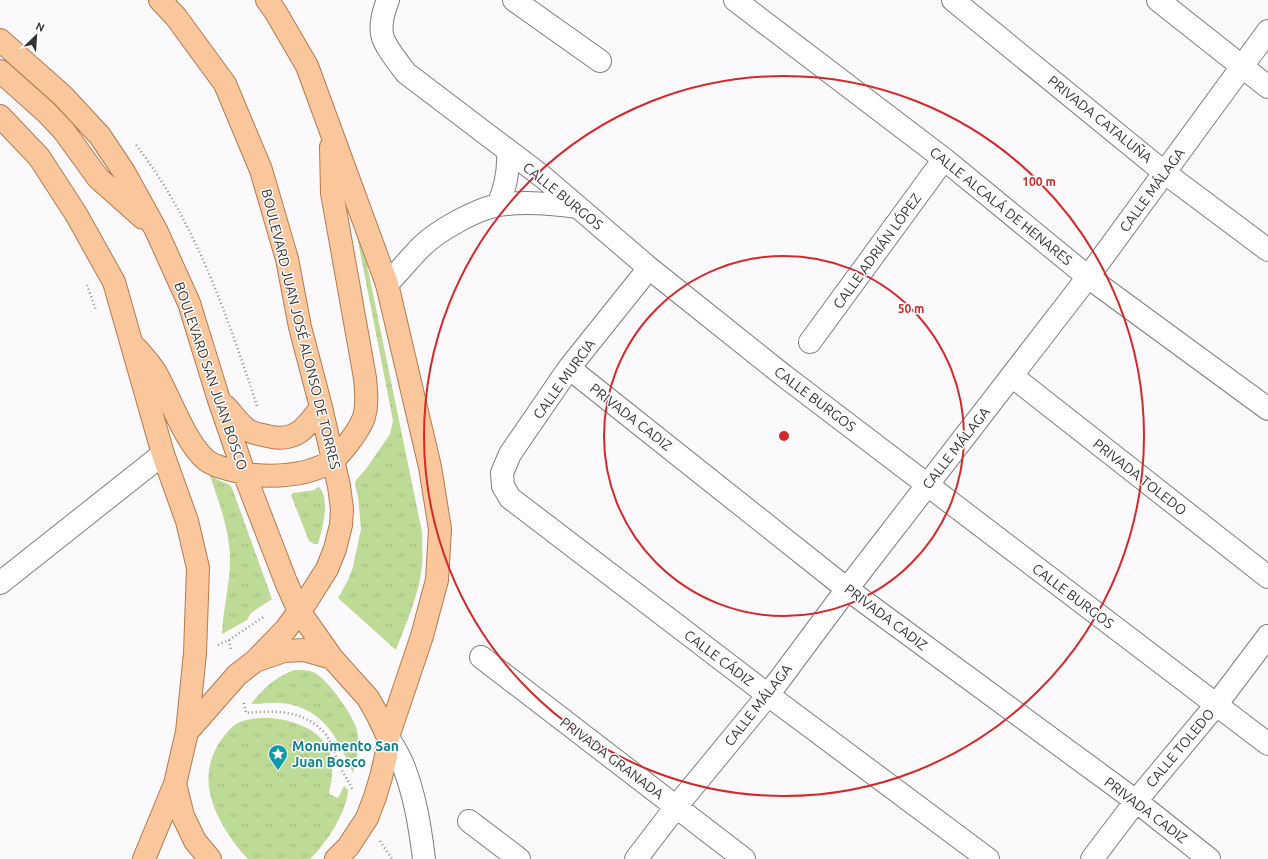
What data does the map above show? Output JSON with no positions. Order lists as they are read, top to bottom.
{
  "streets": {
    "main road": ["BOULEVARD JUAN JOSÉ ALONSO DE TORRES", "BOULEVARD SAN JUAN BOSCO"],
    "street": [
      "PRIVADA CATALUÑA",
      "CALLE MÁLAGA",
      "CALLE BURGOS",
      "CALLE ALCALÁ DE HENARES",
      "CALLE ADRIÁN LÓPEZ",
      "CALLE MURCIA",
      "PRIVADA CADIZ",
      "PRIVADA TOLEDO",
      "CALLE CÁDIZ",
      "CALLE TOLEDO",
      "PRIVADA GRANADA"
    ]
  },
  "crossings": [
    ["PRIVADA CATALUÑA", "CALLE MÁLAGA"],
    ["CALLE MÁLAGA", "CALLE BURGOS"],
    ["CALLE MÁLAGA", "CALLE ALCALÁ DE HENARES"],
    ["CALLE MÁLAGA", "PRIVADA CADIZ"],
    ["CALLE MÁLAGA", "PRIVADA TOLEDO"],
    ["CALLE MÁLAGA", "CALLE CÁDIZ"],
    ["CALLE MÁLAGA", "PRIVADA GRANADA"],
    ["CALLE BURGOS", "CALLE MURCIA"],
    ["CALLE BURGOS", "CALLE TOLEDO"],
    ["CALLE ALCALÁ DE HENARES", "CALLE ADRIÁN LÓPEZ"],
    ["BOULEVARD JUAN JOSÉ ALONSO DE TORRES", "BOULEVARD SAN JUAN BOSCO"],
    ["CALLE MURCIA", "PRIVADA CADIZ"],
    ["CALLE MURCIA", "CALLE CÁDIZ"],
    ["PRIVADA CADIZ", "CALLE TOLEDO"]
  ],
  "places": {
    "place": ["Monumento San Juan Bosco"]
  },
  "north": "top right",
  "rings": ["100 m", "50 m"]
}
